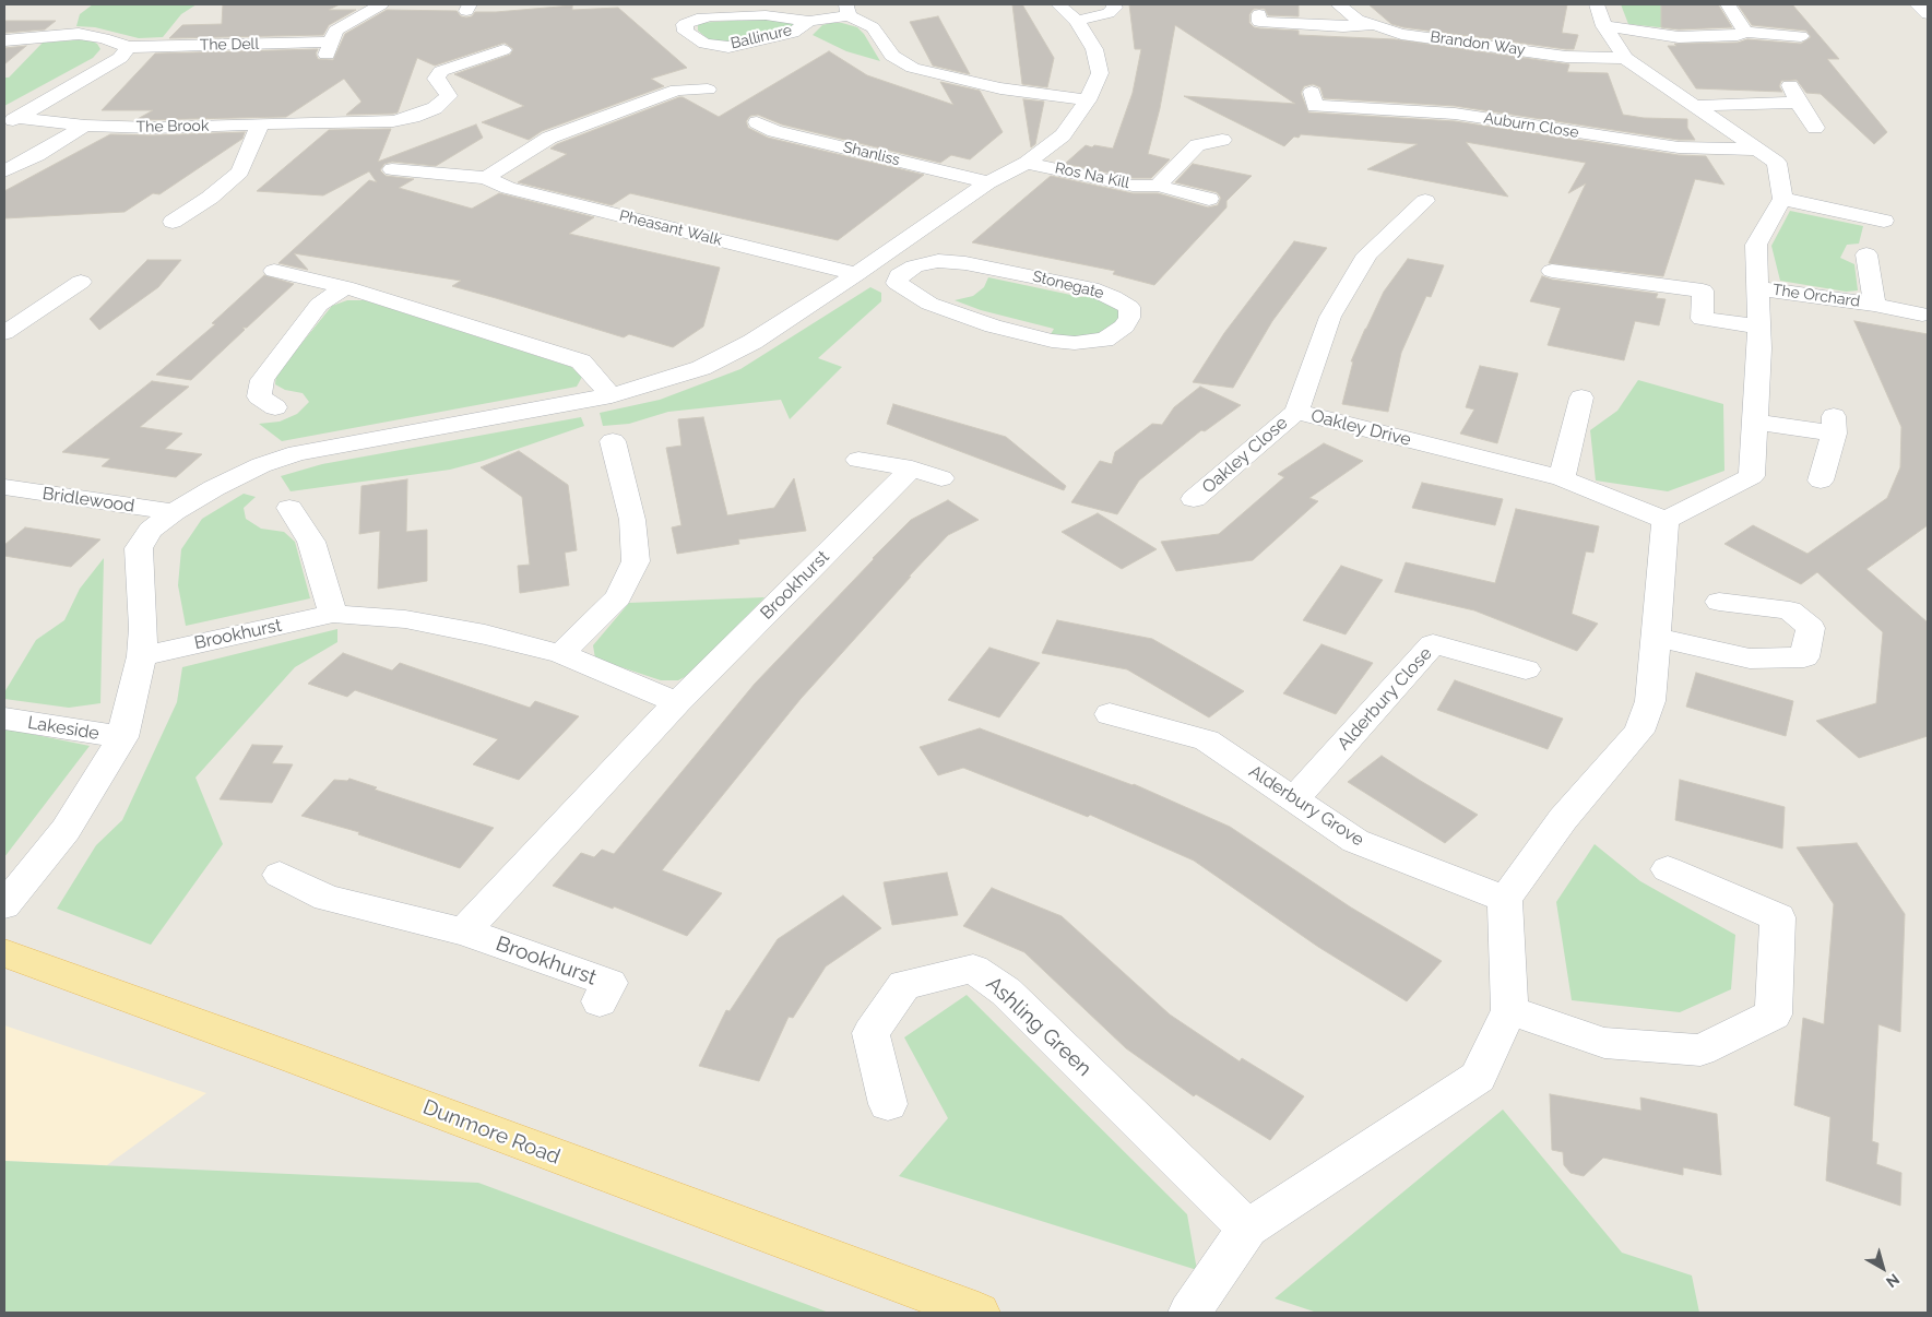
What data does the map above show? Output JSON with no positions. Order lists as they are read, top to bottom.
{
  "streets": {
    "main road": ["Dunmore Road"],
    "street": [
      "Ballinure",
      "Brandon Way",
      "The Dell",
      "Auburn Close",
      "The Brook",
      "Shanliss",
      "Ros Na Kill",
      "Pheasant Walk",
      "Stonegate",
      "The Orchard",
      "Oakley Drive",
      "Oakley Close",
      "Bridlewood",
      "Brookhurst",
      "Alderbury Close",
      "Lakeside",
      "Alderbury Grove",
      "Ashling Green"
    ]
  },
  "crossings": [
    ["Oakley Drive", "Oakley Close"],
    ["Alderbury Close", "Alderbury Grove"]
  ],
  "north": "bottom right"
}
